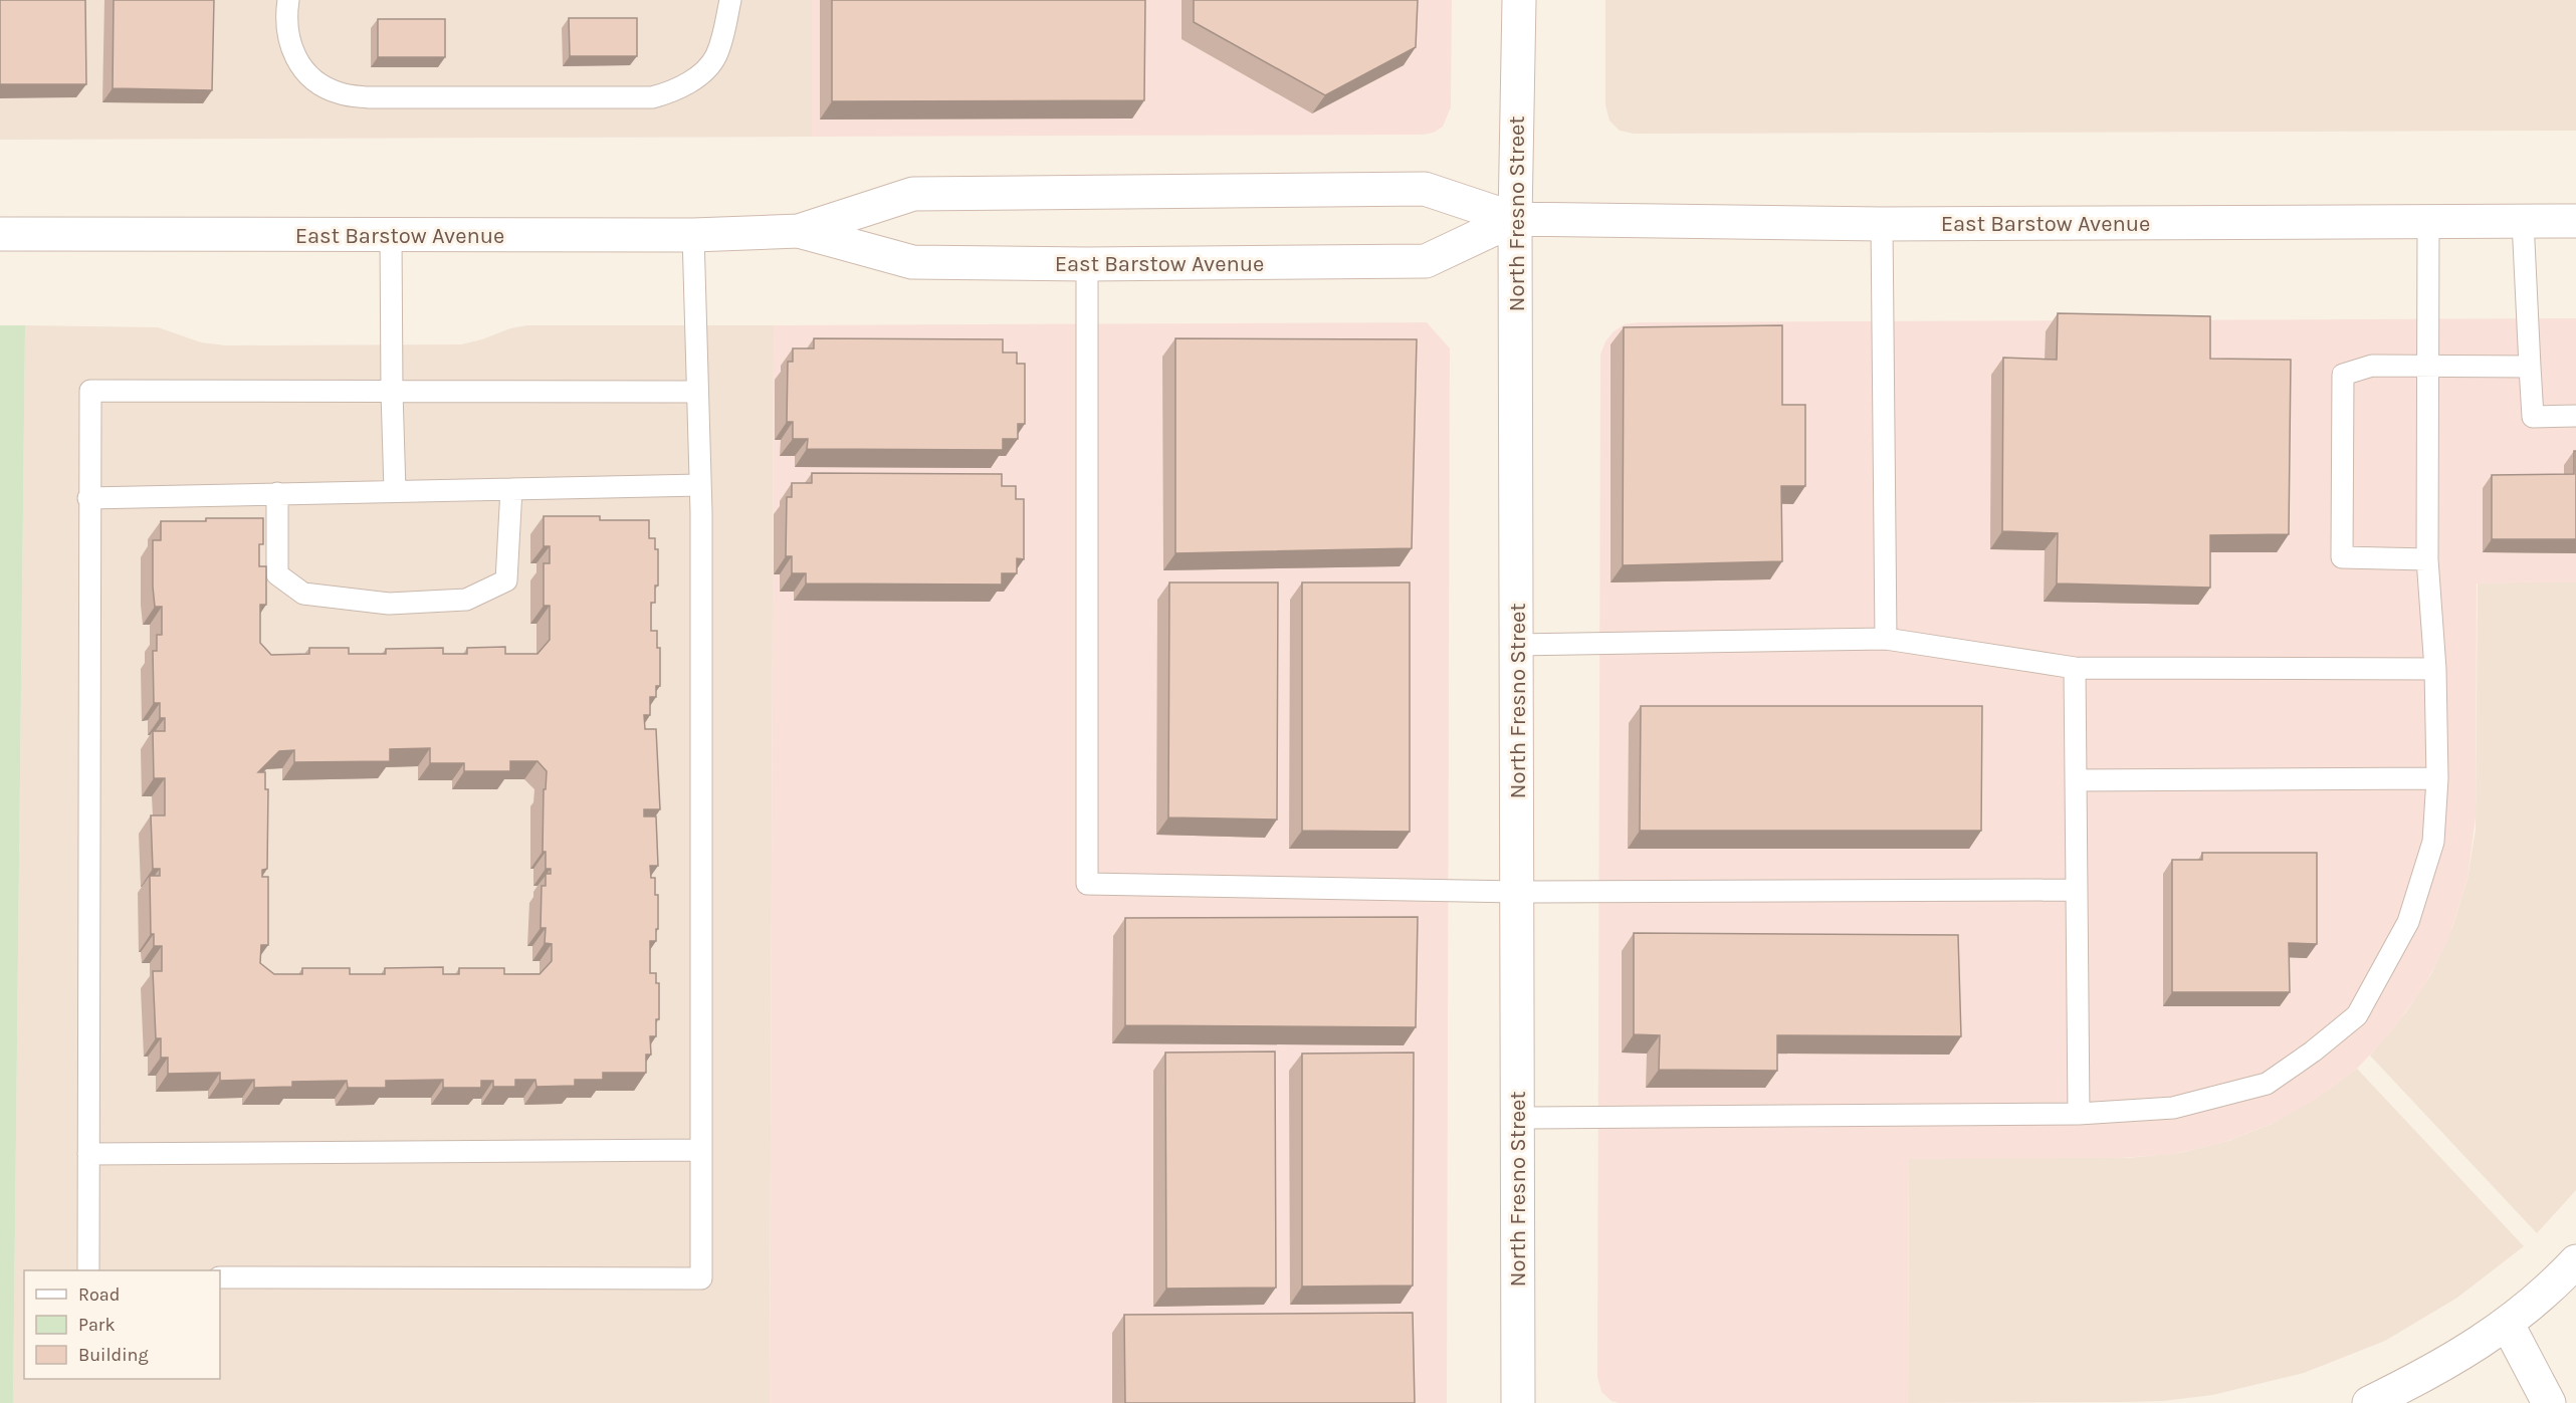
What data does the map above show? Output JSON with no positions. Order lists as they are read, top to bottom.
{
  "streets": {
    "main road": ["North Fresno Street", "East Barstow Avenue"]
  },
  "crossings": [
    ["North Fresno Street", "East Barstow Avenue"]
  ],
  "legend": ["Road", "Park", "Building"]
}
